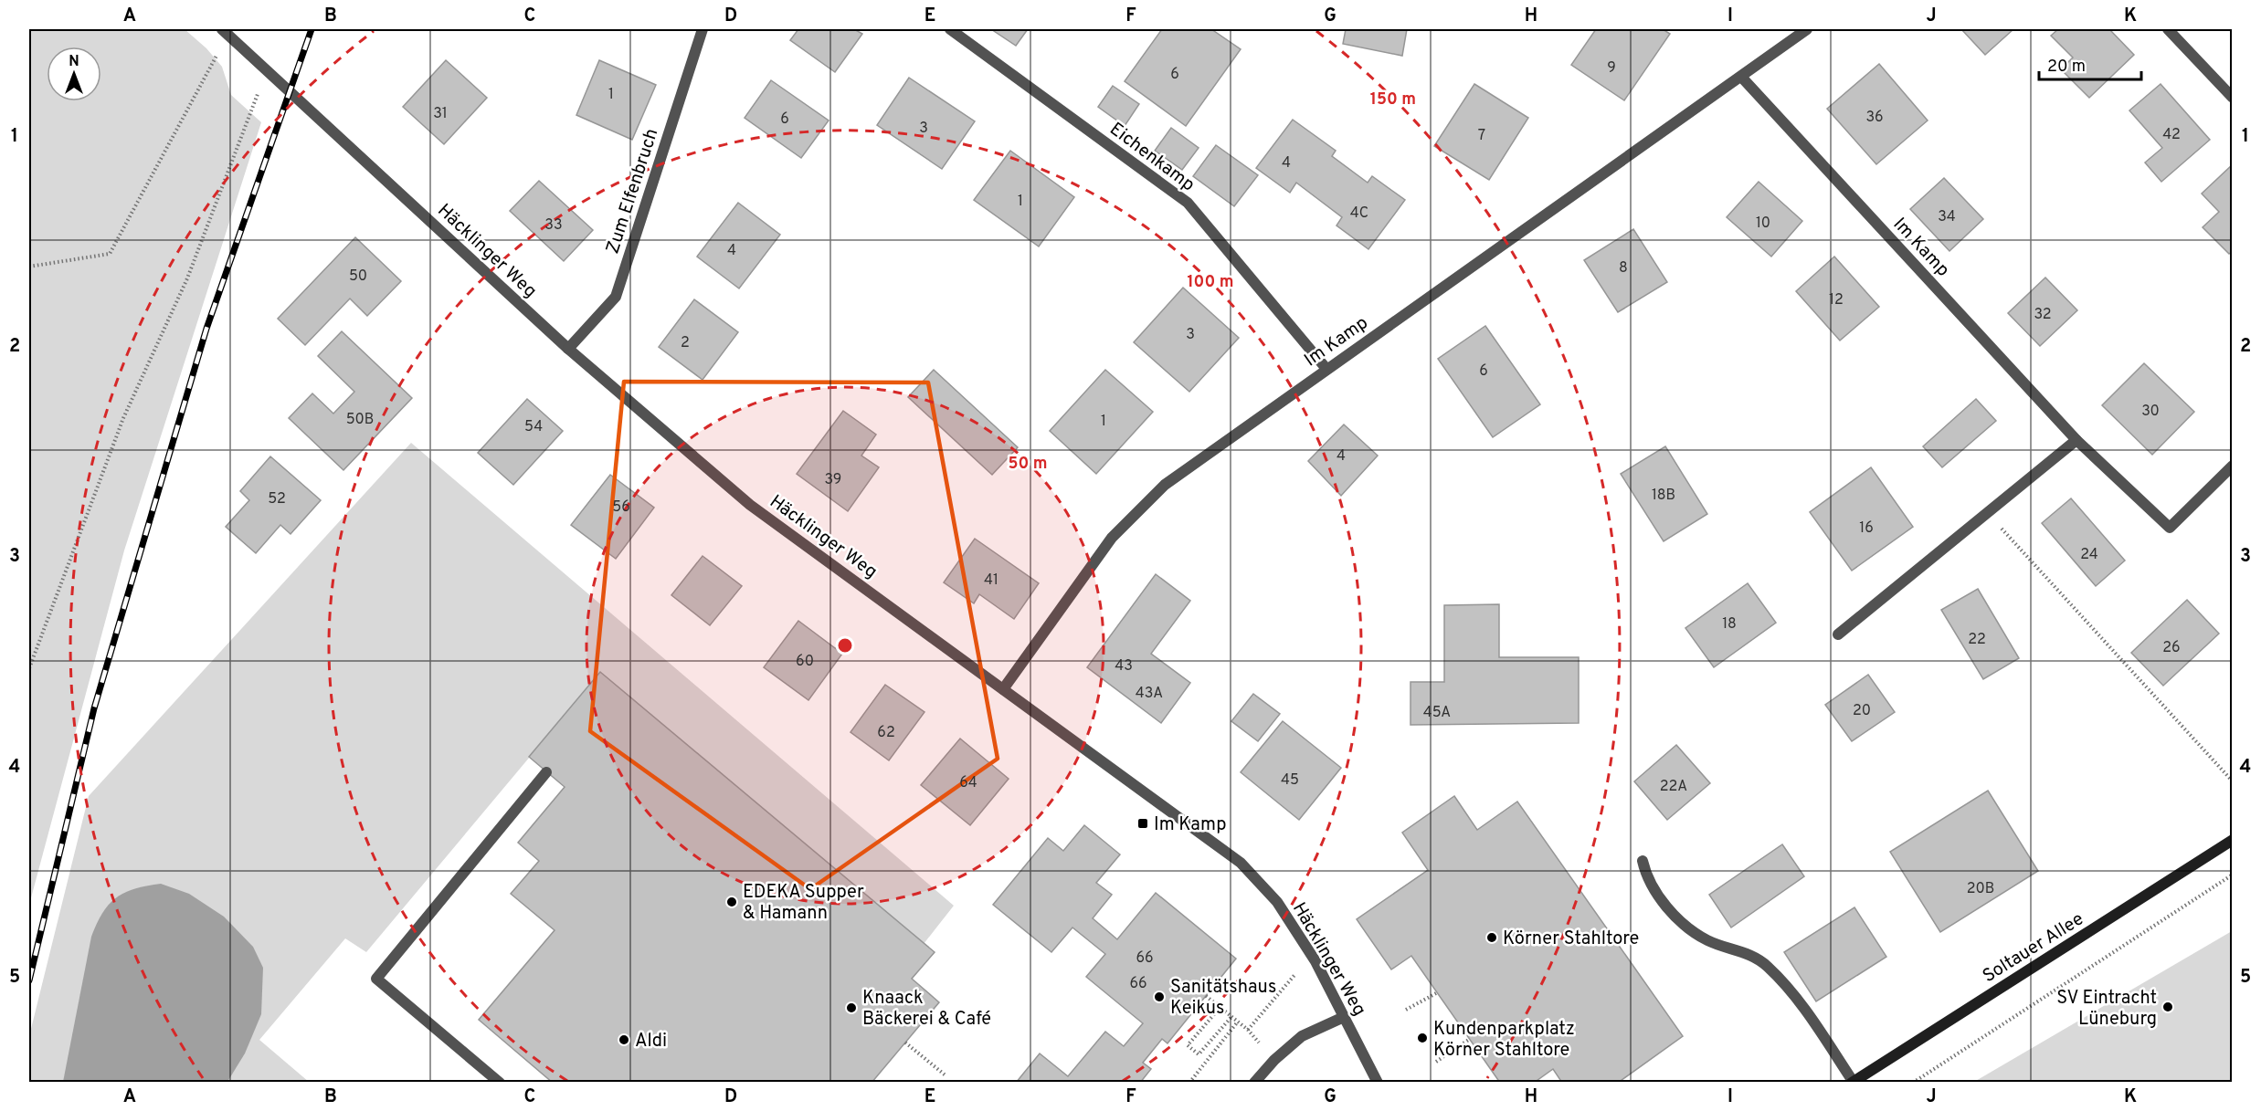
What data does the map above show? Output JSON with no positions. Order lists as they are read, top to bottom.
{
  "streets": {
    "street": [
      "Eichenkamp",
      "Zum Elfenbruch",
      "Im Kamp",
      "Häcklinger Weg",
      "Soltauer Allee"
    ]
  },
  "crossings": [
    ["Eichenkamp", "Im Kamp"],
    ["Zum Elfenbruch", "Häcklinger Weg"],
    ["Im Kamp", "Häcklinger Weg"]
  ],
  "places": {
    "transit": ["Im Kamp"],
    "other": [
      "EDEKA Supper & Hamann",
      "Körner Stahltore",
      "Sanitätshaus Keikus",
      "SV Eintracht Lüneburg",
      "Knaack Bäckerei & Café",
      "Kundenparkplatz Körner Stahltore",
      "Aldi"
    ]
  },
  "house_numbers": [
    "9",
    "6",
    "1",
    "31",
    "36",
    "6",
    "3",
    "42",
    "7",
    "4",
    "1",
    "4C",
    "34",
    "10",
    "33",
    "4",
    "8",
    "50",
    "12",
    "32",
    "3",
    "2",
    "6",
    "30",
    "50B",
    "1",
    "54",
    "4",
    "39",
    "18B",
    "52",
    "56",
    "16",
    "24",
    "41",
    "18",
    "22",
    "26",
    "60",
    "43",
    "43A",
    "20",
    "45A",
    "62",
    "45",
    "64",
    "22A",
    "20B",
    "66",
    "66"
  ],
  "scale_bar": "20 m",
  "north": "top",
  "grid": {
    "columns": [
      "A",
      "B",
      "C",
      "D",
      "E",
      "F",
      "G",
      "H",
      "I",
      "J",
      "K"
    ],
    "rows": [
      "1",
      "2",
      "3",
      "4",
      "5"
    ]
  },
  "rings": ["150 m", "100 m", "50 m"]
}
